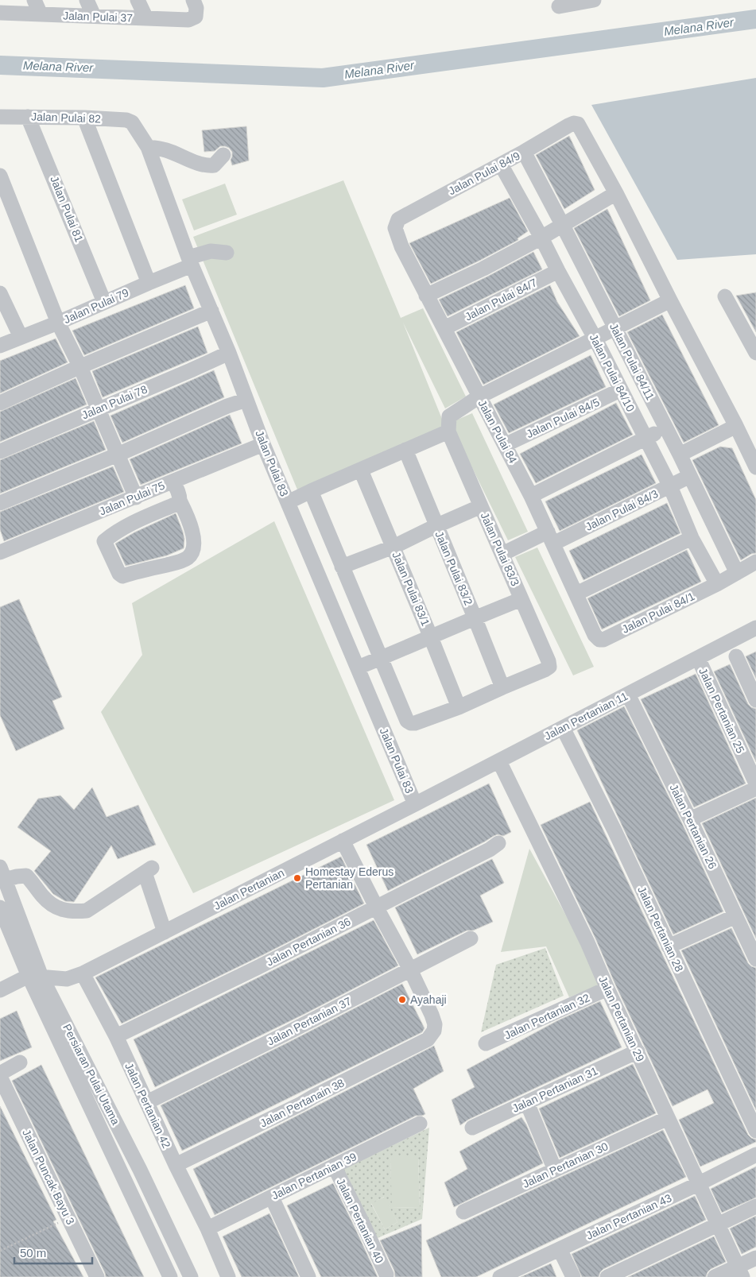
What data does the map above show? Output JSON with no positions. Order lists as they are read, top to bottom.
{
  "streets": {
    "street": [
      "Jalan Pulai 37",
      "Jalan Pulai 82",
      "Jalan Pulai 84/9",
      "Jalan Pulai 81",
      "Jalan Pulai 84/7",
      "Jalan Pulai 79",
      "Jalan Pulai 84/11",
      "Jalan Pulai 84/10",
      "Jalan Pulai 78",
      "Jalan Pulai 84/5",
      "Jalan Pulai 84",
      "Jalan Pulai 83",
      "Jalan Pulai 75",
      "Jalan Pulai 84/3",
      "Jalan Pulai 83/3",
      "Jalan Pulai 83/2",
      "Jalan Pulai 83/1",
      "Jalan Pulai 84/1",
      "Jalan Pertanian 25",
      "Jalan Pertanian 11",
      "Jalan Pertanian 26",
      "Jalan Pertanian",
      "Jalan Pertanian 28",
      "Jalan Pertanian 36",
      "Jalan Pertanian 32",
      "Jalan Pertanian 29",
      "Jalan Pertanian 37",
      "Persiaran Pulai Utama",
      "Jalan Pertanian 31",
      "Jalan Pertanain 38",
      "Jalan Pertanian 42",
      "Jalan Pertanian 30",
      "Jalan Pertanian 39",
      "Jalan Puncak Bayu 3",
      "Jalan Pertanian 43",
      "Jalan Pertanian 40"
    ]
  },
  "crossings": [
    ["Jalan Pulai 82", "Jalan Pulai 81"],
    ["Jalan Pulai 82", "Jalan Pulai 83"],
    ["Jalan Pulai 84/9", "Jalan Pulai 84/11"],
    ["Jalan Pulai 84/9", "Jalan Pulai 84/10"],
    ["Jalan Pulai 84/9", "Jalan Pulai 84"],
    ["Jalan Pulai 81", "Jalan Pulai 79"],
    ["Jalan Pulai 84/7", "Jalan Pulai 84/10"],
    ["Jalan Pulai 84/7", "Jalan Pulai 84"],
    ["Jalan Pulai 79", "Jalan Pulai 83"],
    ["Jalan Pulai 84/11", "Jalan Pulai 84/3"],
    ["Jalan Pulai 84/10", "Jalan Pulai 84/5"],
    ["Jalan Pulai 84/10", "Jalan Pulai 84/3"],
    ["Jalan Pulai 84/10", "Jalan Pulai 84/1"],
    ["Jalan Pulai 78", "Jalan Pulai 83"],
    ["Jalan Pulai 84/5", "Jalan Pulai 84"],
    ["Jalan Pulai 84", "Jalan Pulai 84/3"],
    ["Jalan Pulai 84", "Jalan Pulai 84/1"],
    ["Jalan Pulai 83", "Jalan Pulai 75"],
    ["Jalan Pulai 83", "Jalan Pertanian 11"],
    ["Jalan Pulai 83", "Jalan Pertanian"],
    ["Jalan Pulai 84/3", "Jalan Pulai 83/3"],
    ["Jalan Pulai 83/3", "Jalan Pulai 83/2"],
    ["Jalan Pertanian 25", "Jalan Pertanian 11"],
    ["Jalan Pertanian 11", "Jalan Pertanian 26"],
    ["Jalan Pertanian 11", "Jalan Pertanian"],
    ["Jalan Pertanian 11", "Jalan Pertanian 28"],
    ["Jalan Pertanian 11", "Jalan Pertanian 29"],
    ["Jalan Pertanian", "Jalan Pertanian 42"],
    ["Jalan Pertanian 36", "Jalan Pertanian 42"],
    ["Jalan Pertanian 32", "Jalan Pertanian 29"],
    ["Jalan Pertanian 29", "Jalan Pertanian 31"],
    ["Jalan Pertanian 29", "Jalan Pertanian 30"],
    ["Jalan Pertanian 29", "Jalan Pertanian 43"],
    ["Jalan Pertanian 37", "Jalan Pertanain 38"],
    ["Jalan Pertanian 37", "Jalan Pertanian 42"],
    ["Jalan Pertanain 38", "Jalan Pertanian 42"],
    ["Jalan Pertanian 42", "Jalan Pertanian 39"],
    ["Jalan Pertanian 39", "Jalan Pertanian 40"]
  ],
  "water": ["Melana River"],
  "places": ["Homestay Ederus Pertanian", "Ayahaji"],
  "scale_bar": "50 m"
}
